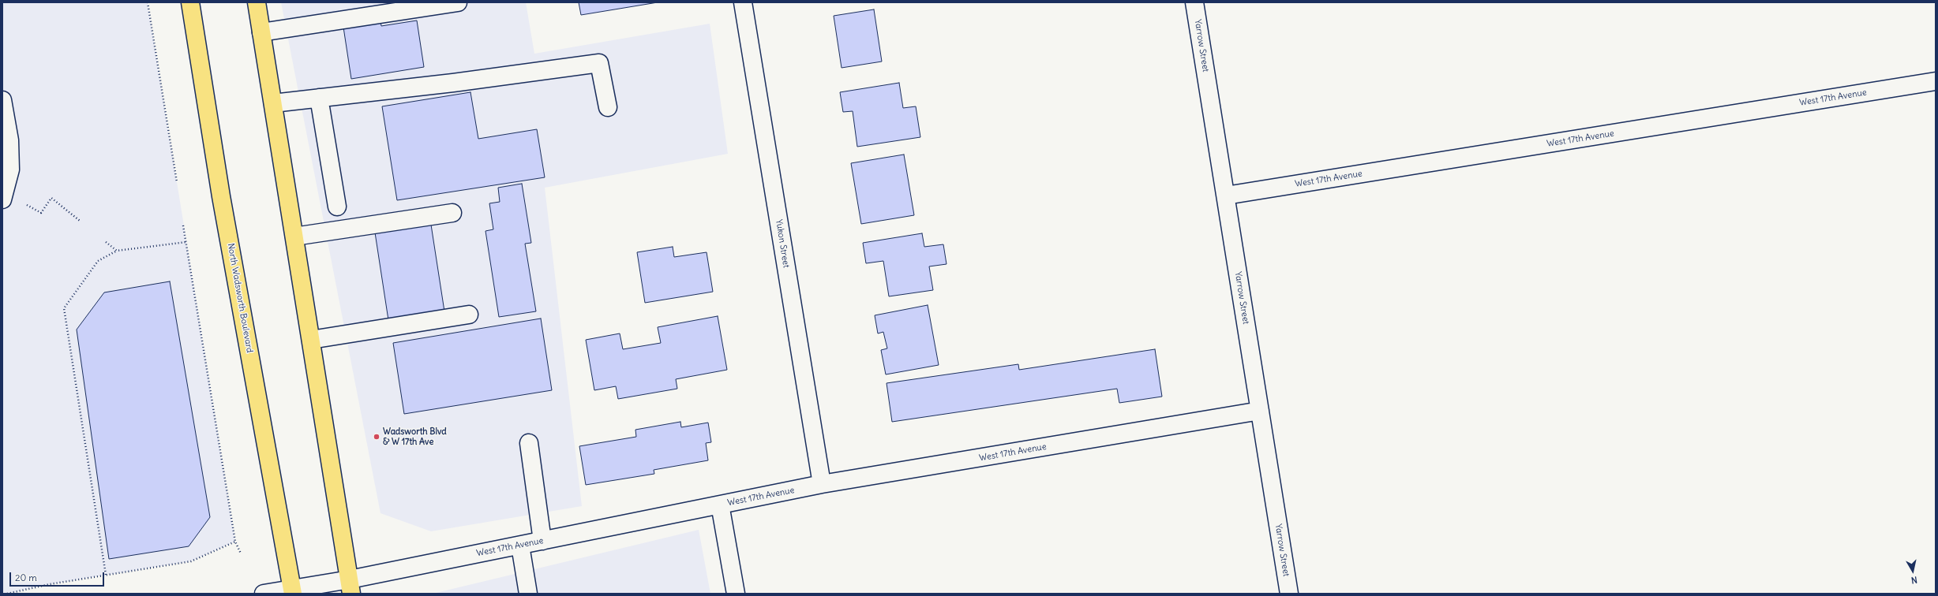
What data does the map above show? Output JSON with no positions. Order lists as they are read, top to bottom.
{
  "streets": {
    "main road": ["North Wadsworth Boulevard"],
    "street": ["Yarrow Street", "West 17th Avenue", "Yukon Street"]
  },
  "crossings": [
    ["Yarrow Street", "West 17th Avenue"],
    ["West 17th Avenue", "Yukon Street"],
    ["West 17th Avenue", "North Wadsworth Boulevard"]
  ],
  "places": ["Wadsworth Blvd & W 17th Ave"],
  "scale_bar": "20 m",
  "north": "bottom"
}
